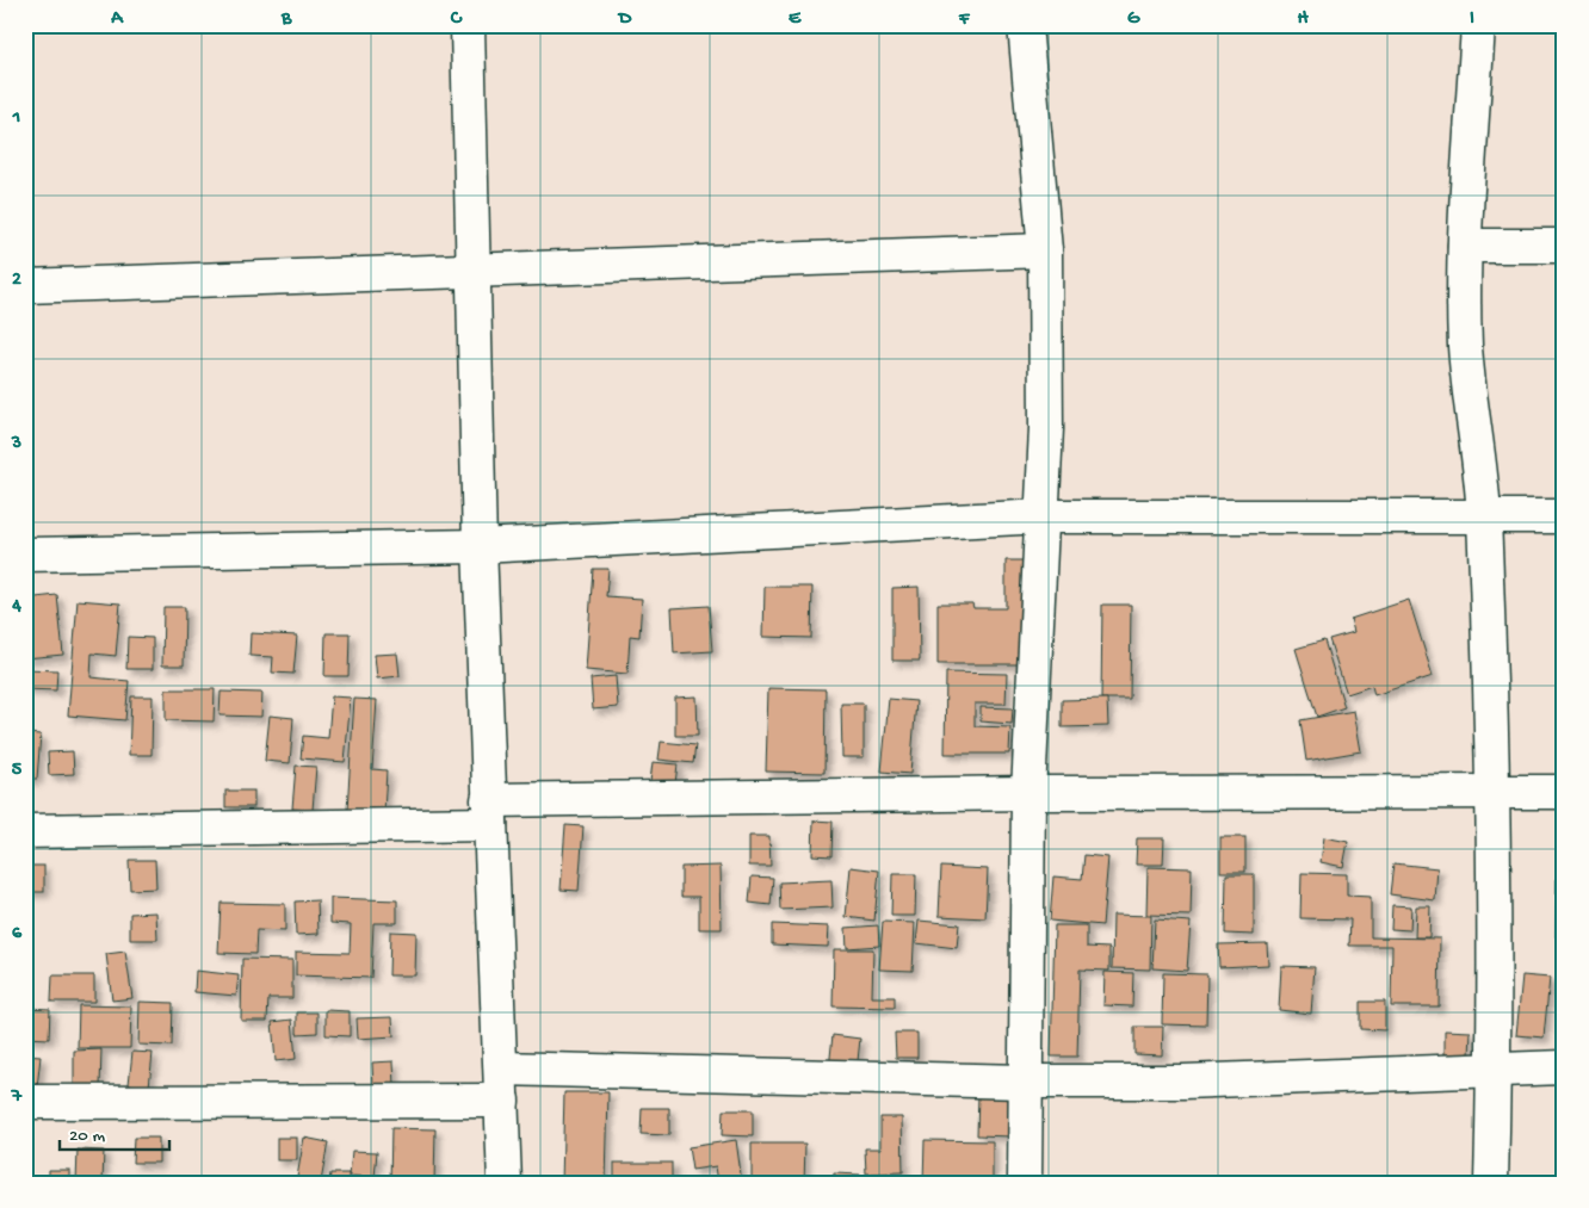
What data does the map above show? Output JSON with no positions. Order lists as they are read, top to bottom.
{
  "scale_bar": "20 m",
  "grid": {
    "columns": [
      "A",
      "B",
      "C",
      "D",
      "E",
      "F",
      "G",
      "H",
      "I"
    ],
    "rows": [
      "1",
      "2",
      "3",
      "4",
      "5",
      "6",
      "7"
    ]
  }
}
